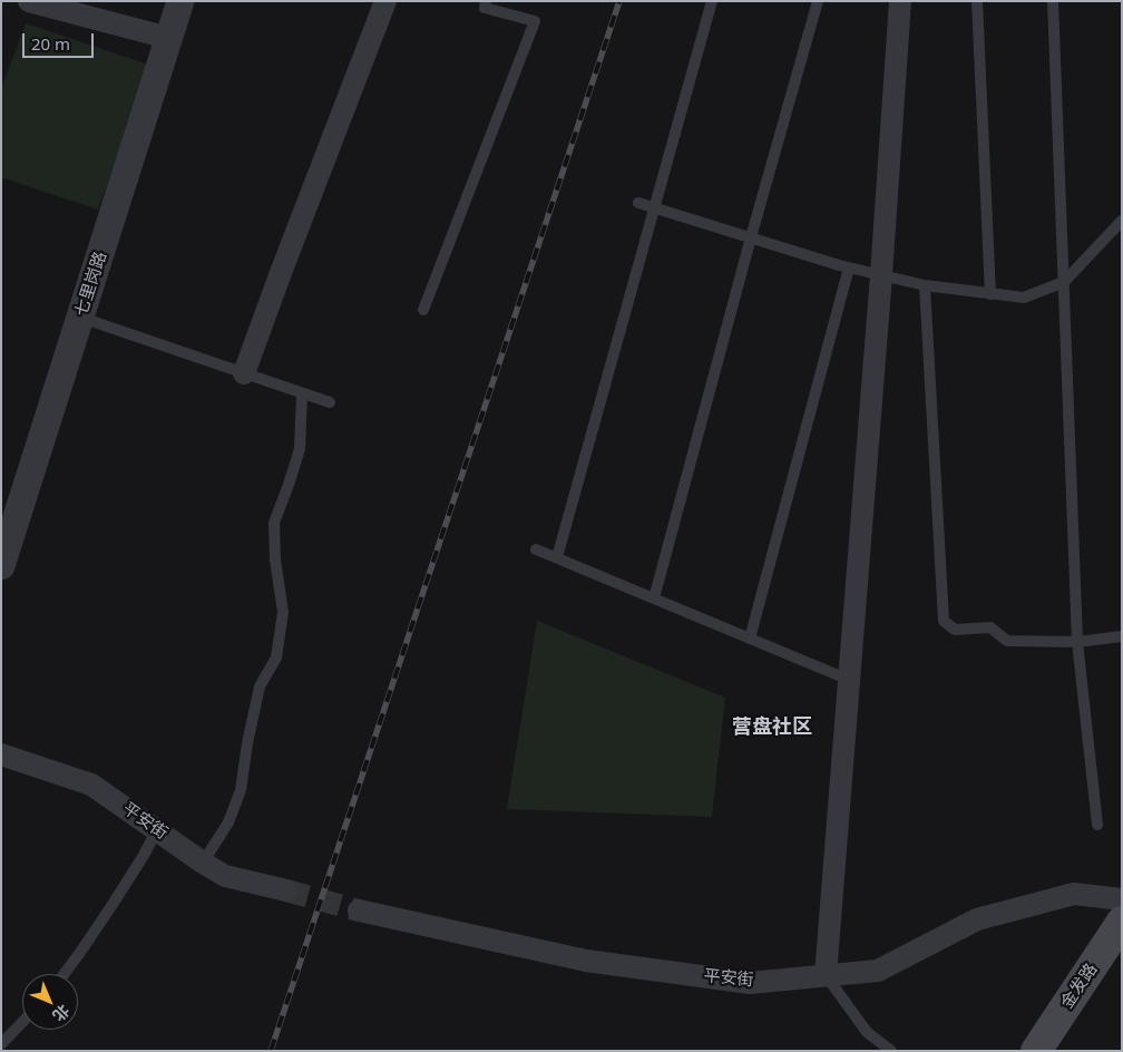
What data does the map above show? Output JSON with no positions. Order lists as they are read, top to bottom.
{
  "streets": {
    "main road": ["金发路"],
    "street": ["七里岗路", "平安街"]
  },
  "districts": ["营盘社区"],
  "scale_bar": "20 m",
  "north": "bottom right"
}
